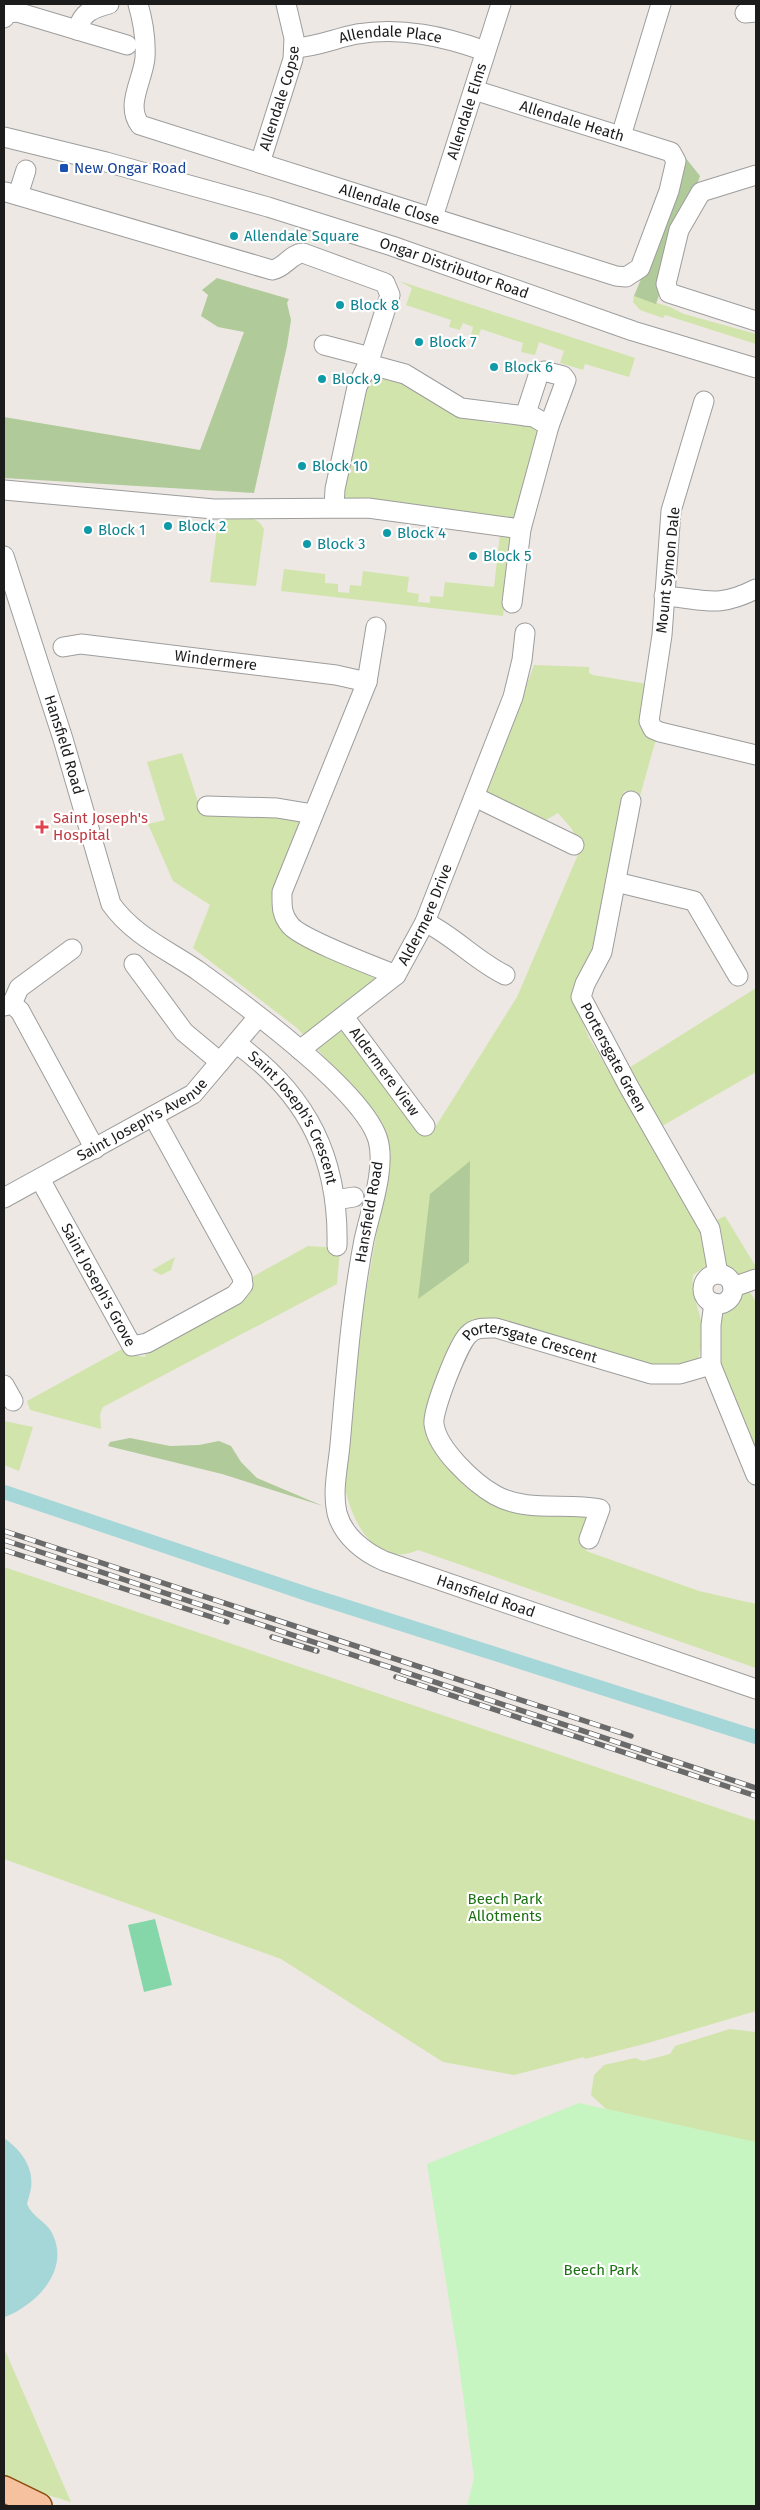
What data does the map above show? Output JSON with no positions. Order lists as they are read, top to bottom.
{
  "streets": {
    "street": [
      "Allendale Place",
      "Allendale Copse",
      "Allendale Elms",
      "Allendale Heath",
      "Allendale Close",
      "Ongar Distributor Road",
      "Mount Symon Dale",
      "Windermere",
      "Hansfield Road",
      "Aldermere Drive",
      "Portersgate Green",
      "Aldermere View",
      "Saint Joseph's Avenue",
      "Saint Joseph's Crescent",
      "Saint Joseph's Grove",
      "Portersgate Crescent"
    ]
  },
  "crossings": [
    ["Allendale Place", "Allendale Copse"],
    ["Allendale Place", "Allendale Elms"],
    ["Allendale Copse", "Allendale Close"],
    ["Allendale Elms", "Allendale Heath"],
    ["Allendale Elms", "Allendale Close"],
    ["Allendale Heath", "Allendale Close"],
    ["Hansfield Road", "Aldermere Drive"],
    ["Hansfield Road", "Saint Joseph's Avenue"],
    ["Aldermere Drive", "Aldermere View"],
    ["Saint Joseph's Avenue", "Saint Joseph's Crescent"],
    ["Saint Joseph's Avenue", "Saint Joseph's Grove"]
  ],
  "parks": ["Beech Park Allotments", "Beech Park"],
  "places": {
    "transit": ["New Ongar Road"],
    "other": [
      "Allendale Square",
      "Block 8",
      "Block 7",
      "Block 6",
      "Block 9",
      "Block 10",
      "Block 2",
      "Block 1",
      "Block 4",
      "Block 3",
      "Block 5"
    ],
    "health": ["Saint Joseph's Hospital"]
  }
}
